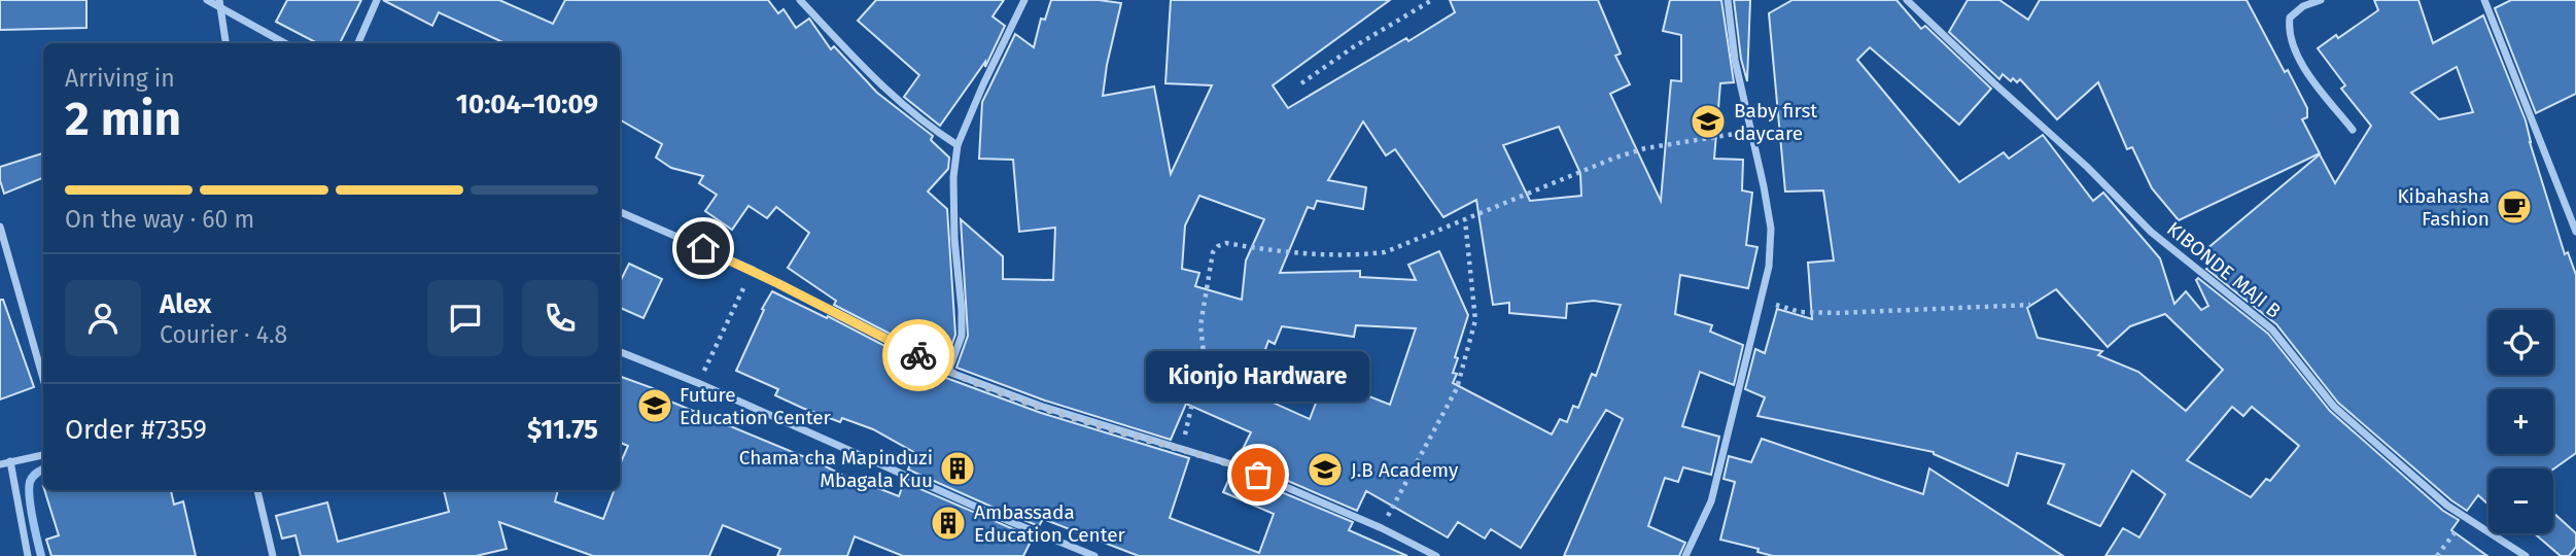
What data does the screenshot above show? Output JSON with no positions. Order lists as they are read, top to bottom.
{
  "streets": {
    "street": ["KIBONDE MAJI B"]
  },
  "places": {
    "school or university": ["Baby first daycare", "Future Education Center", "J.B Academy"],
    "cafe": ["Kibahasha Fashion"],
    "building": ["Chama cha Mapinduzi Mbagala Kuu", "Ambassada Education Center"],
    "other": ["Kionjo Hardware"]
  },
  "page": {
    "heading": ["2 min", "Arriving in", "10:04–10:09"],
    "panel": [
      "Alex",
      "Courier · 4.8",
      "Order #7359",
      "$11.75"
    ],
    "bar": "On the way · 60 m",
    "map_buttons": ["+", "−"],
    "bubble": "Kionjo Hardware"
  }
}
